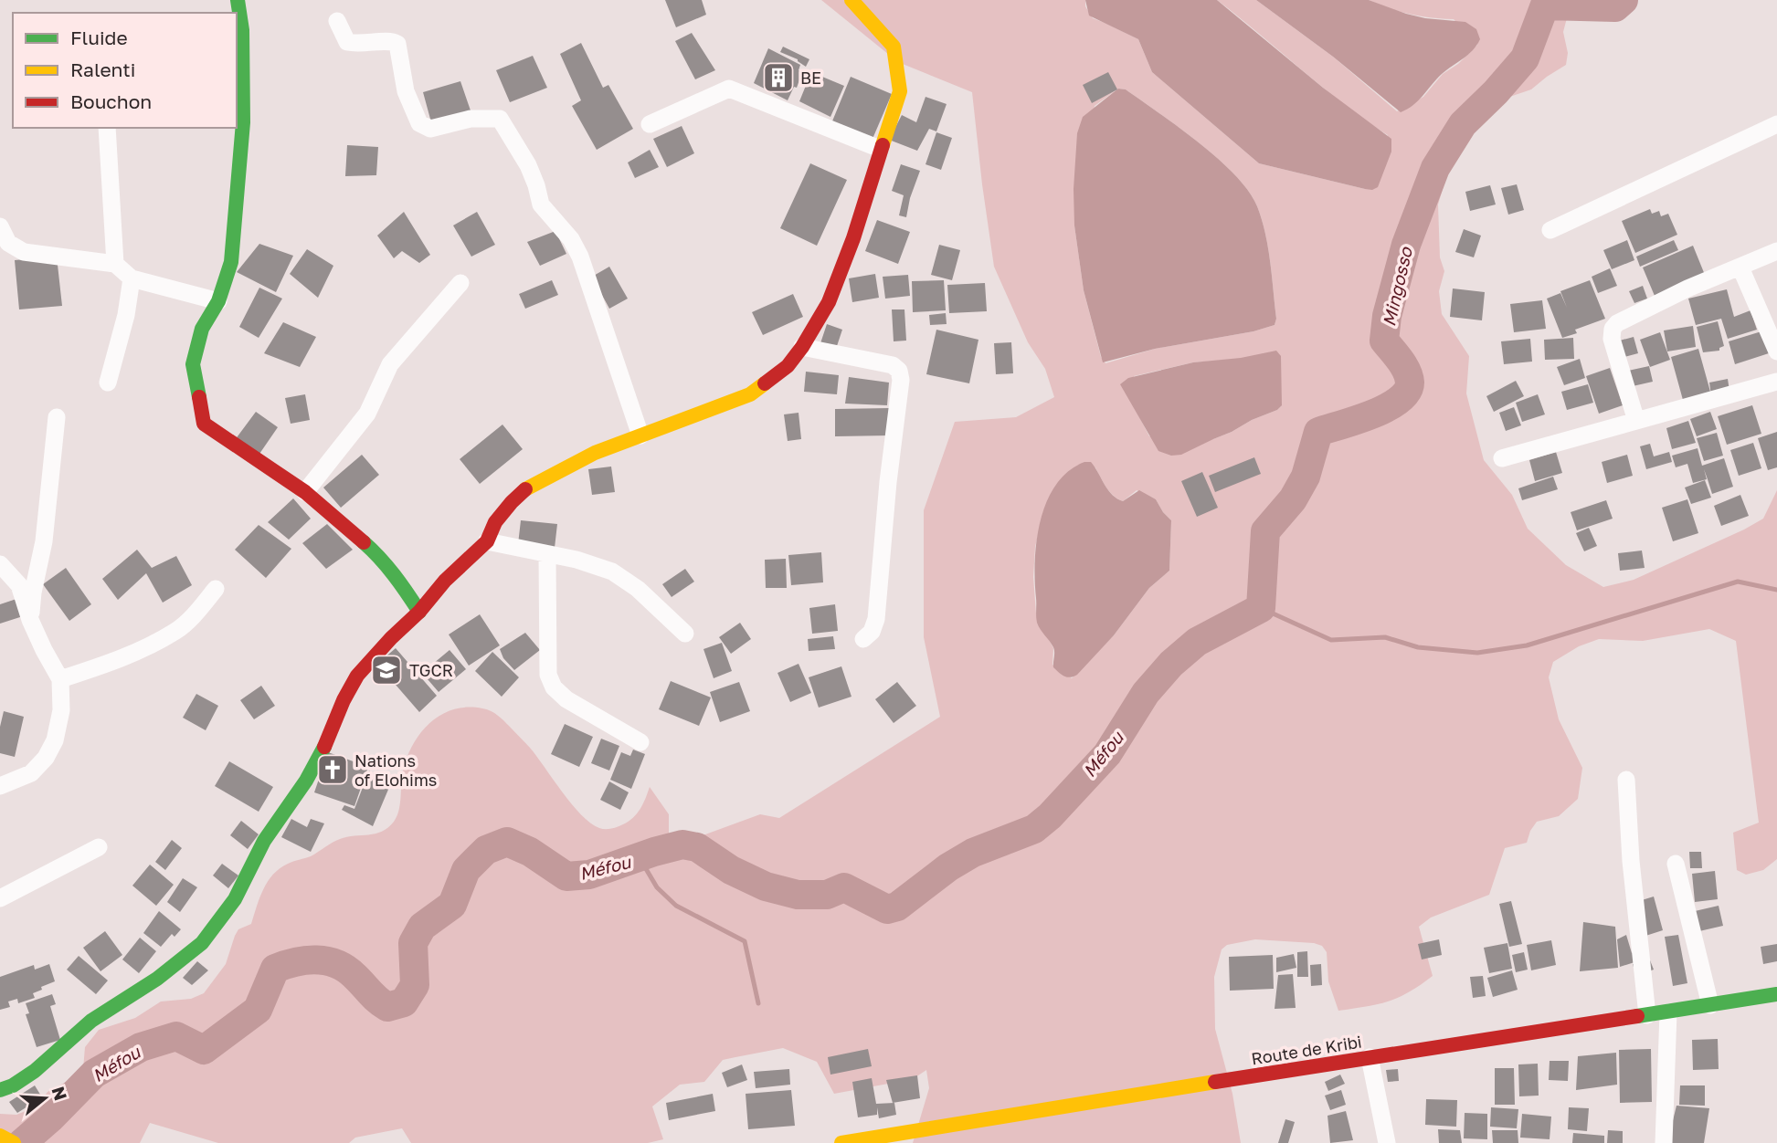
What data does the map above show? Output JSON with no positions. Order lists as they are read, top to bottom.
{
  "streets": {
    "street": ["Route de Kribi"]
  },
  "water": ["Mingosso", "Méfou"],
  "places": {
    "building": ["BE"],
    "school or university": ["TGCR"],
    "church": ["Nations of Elohims"]
  },
  "legend": ["Fluide", "Ralenti", "Bouchon"],
  "north": "right"
}
